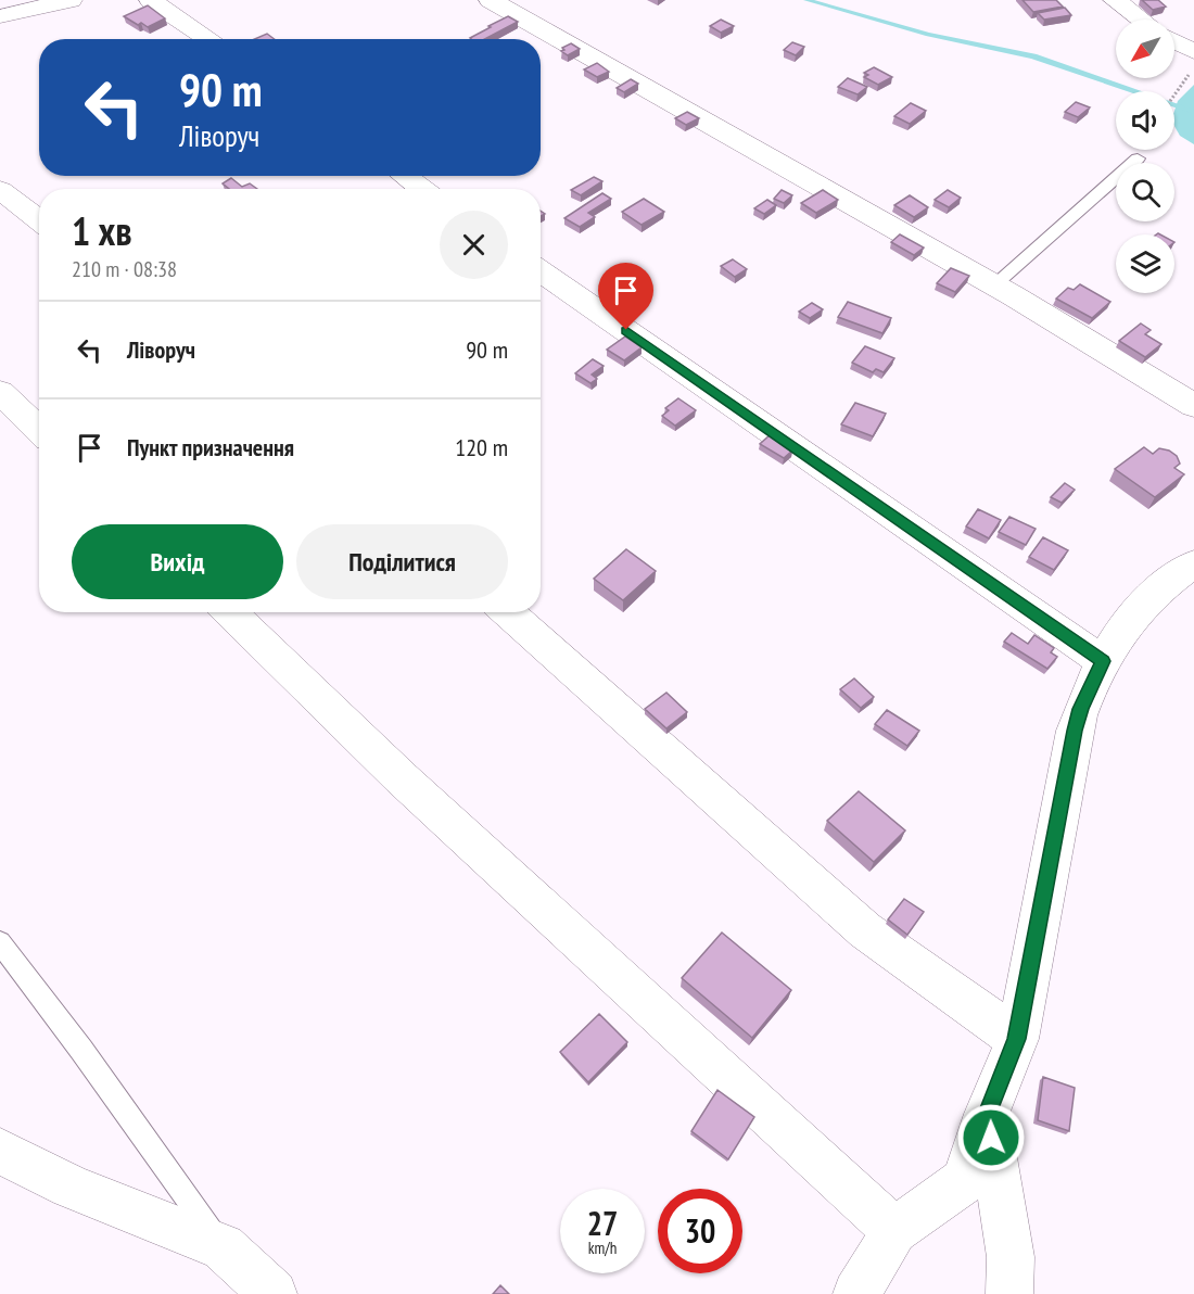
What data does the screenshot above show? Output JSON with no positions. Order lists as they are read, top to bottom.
{
  "north": "bottom left",
  "page": {
    "turn": ["90 m", "Ліворуч"],
    "heading": ["1 хв", "210 m · 08:38"],
    "list": [
      {
        "name": "Ліворуч",
        "value": "90 m"
      },
      {
        "name": "Пункт призначення",
        "value": "120 m"
      }
    ],
    "buttons": ["Вихід", "Поділитися"],
    "speed": "27 km/h",
    "limit": "30"
  }
}
